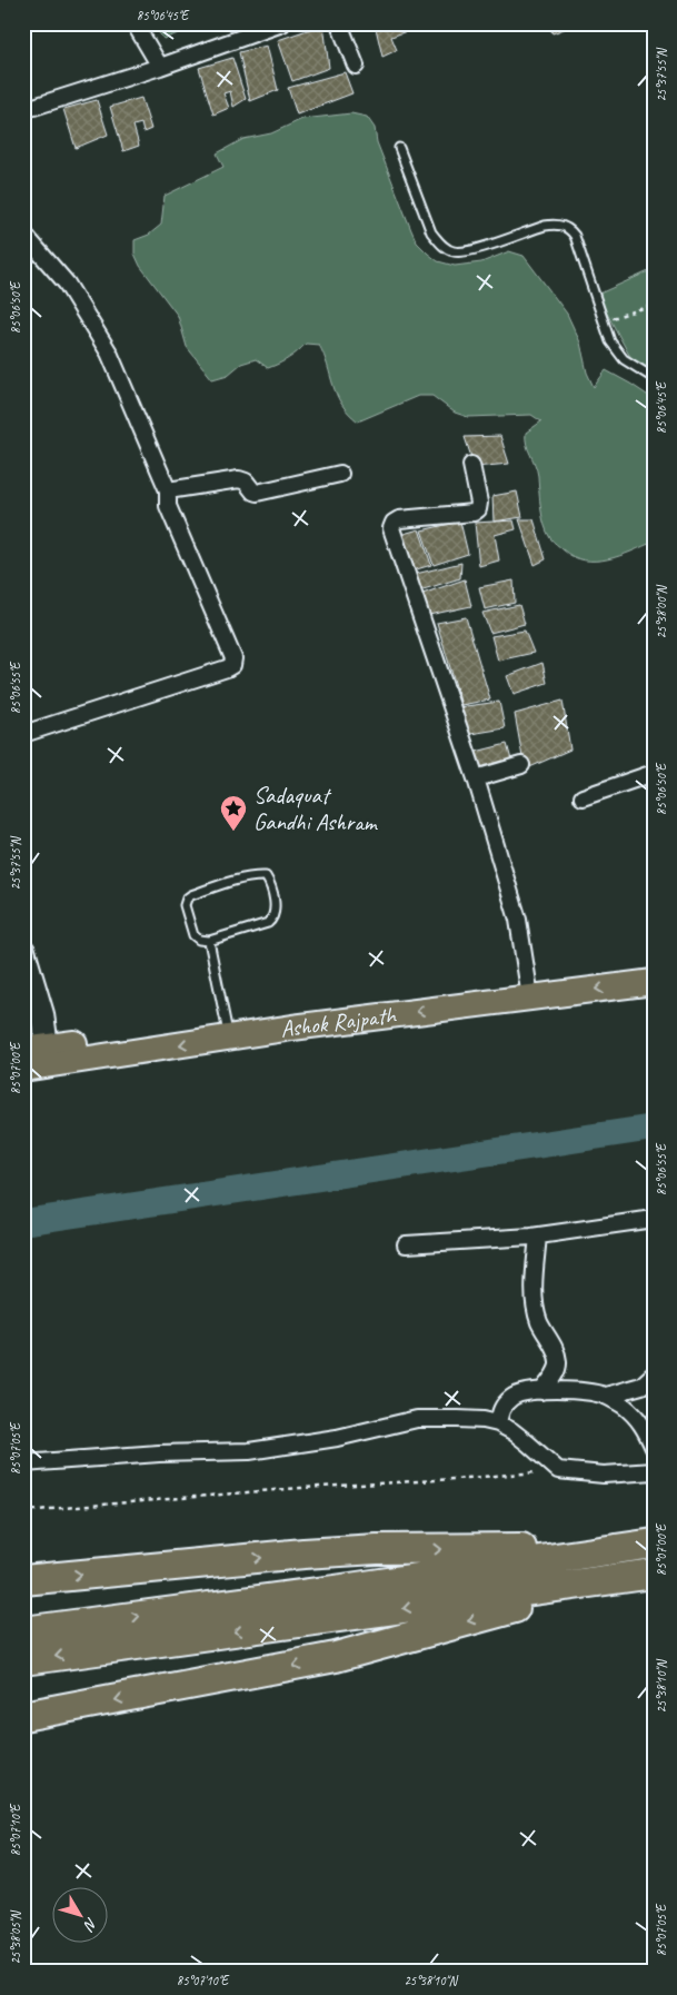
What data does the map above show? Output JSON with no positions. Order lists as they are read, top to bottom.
{
  "streets": {
    "main road": ["Ashok Rajpath"]
  },
  "places": {
    "place": ["Sadaquat Gandhi Ashram"]
  },
  "north": "bottom right",
  "coordinates": [
    "85°06'45\"E",
    "25°37'55\"N",
    "85°06'50\"E",
    "25°38'00\"N",
    "85°06'55\"E",
    "85°07'00\"E",
    "85°07'05\"E",
    "25°38'10\"N",
    "85°07'10\"E",
    "25°38'05\"N"
  ]
}
